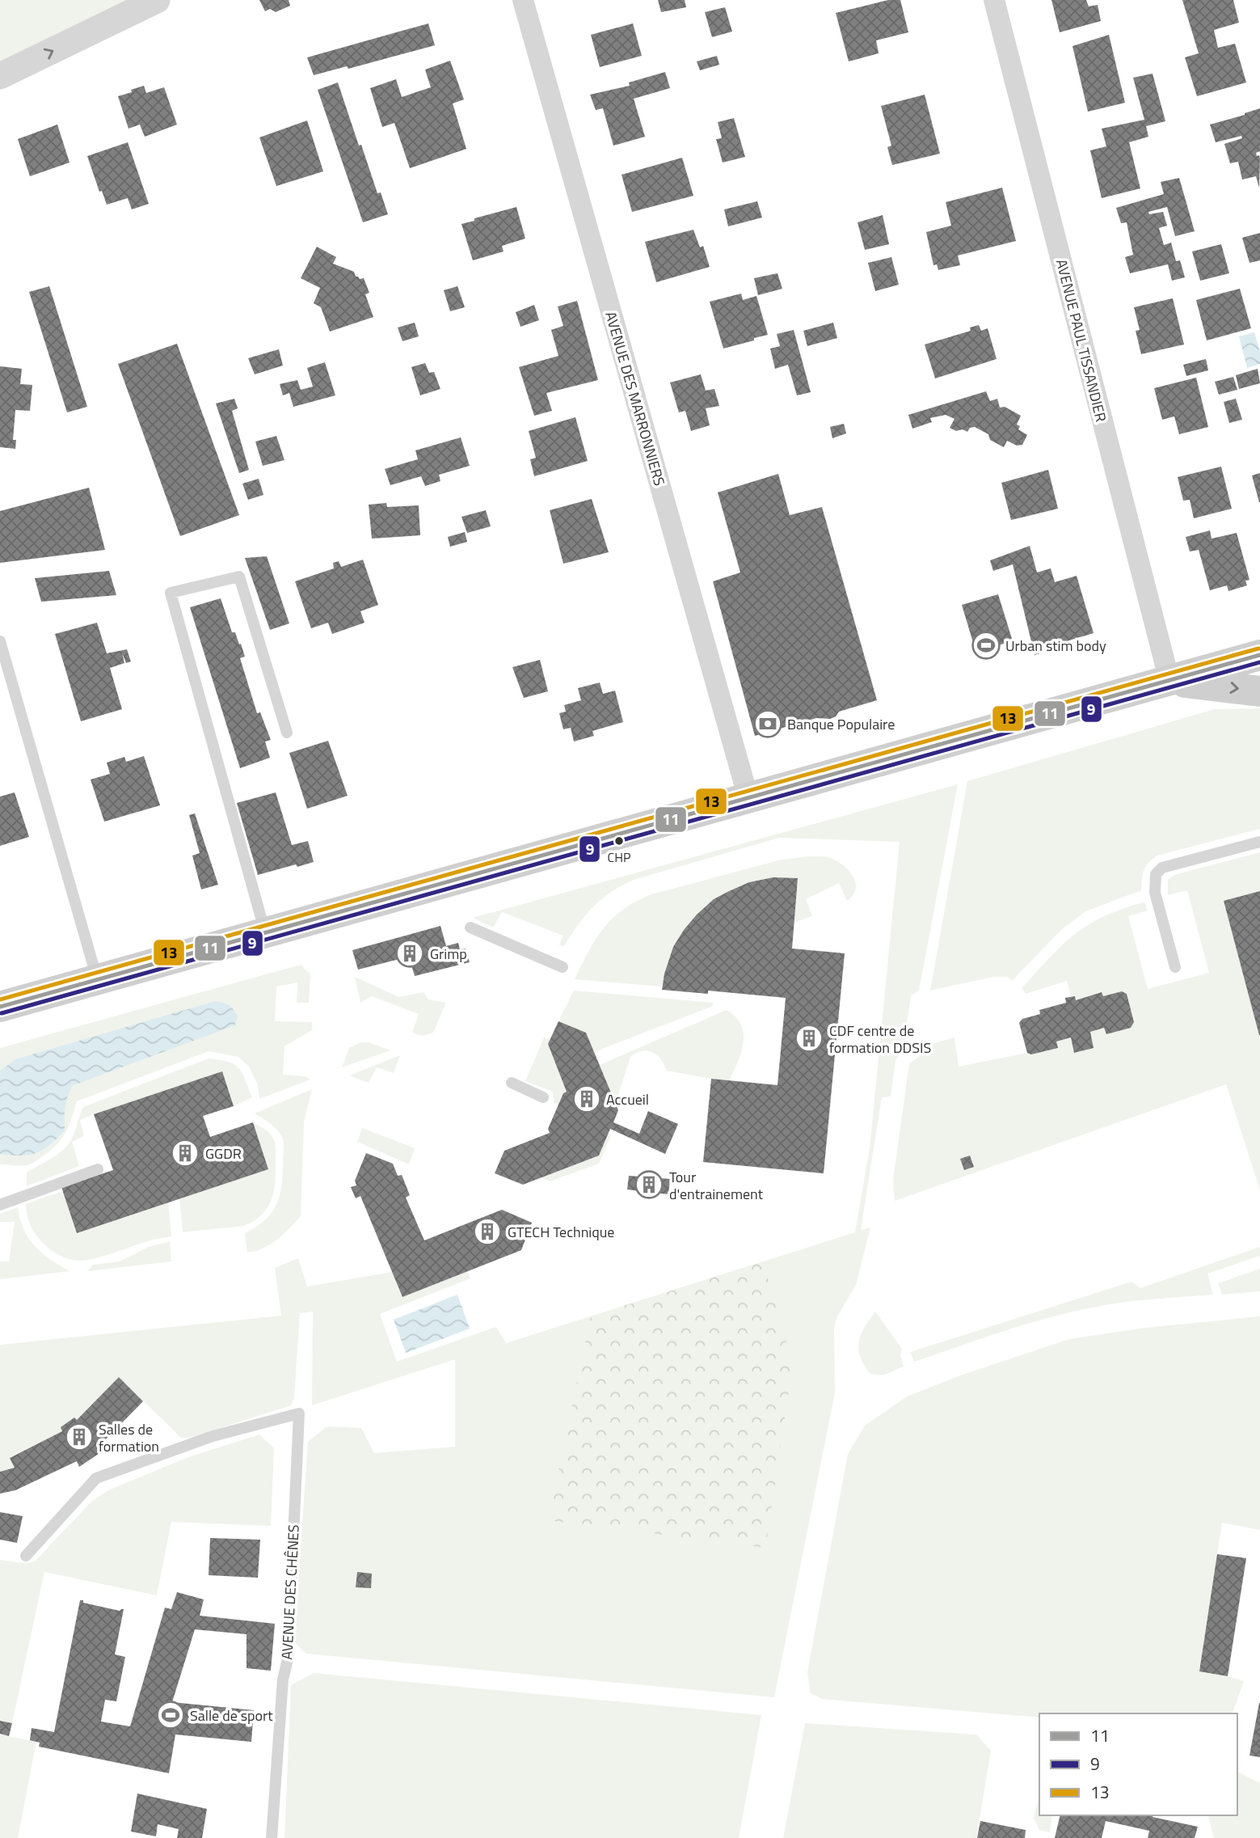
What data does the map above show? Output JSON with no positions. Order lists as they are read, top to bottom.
{
  "streets": {
    "street": ["AVENUE PAUL TISSANDIER", "AVENUE DES MARRONNIERS"],
    "lane": ["AVENUE DES CHÊNES"]
  },
  "places": {
    "sports": ["Urban stim body", "Salle de sport"],
    "bank": ["Banque Populaire"],
    "other": ["CHP"],
    "building": [
      "Grimp",
      "CDF centre de formation DDSIS",
      "Accueil",
      "GGDR",
      "Tour d'entrainement",
      "GTECH Technique",
      "Salles de formation"
    ]
  },
  "lines": ["transit line 13", "transit line 11", "transit line 9"],
  "legend": ["11", "9", "13"]
}
